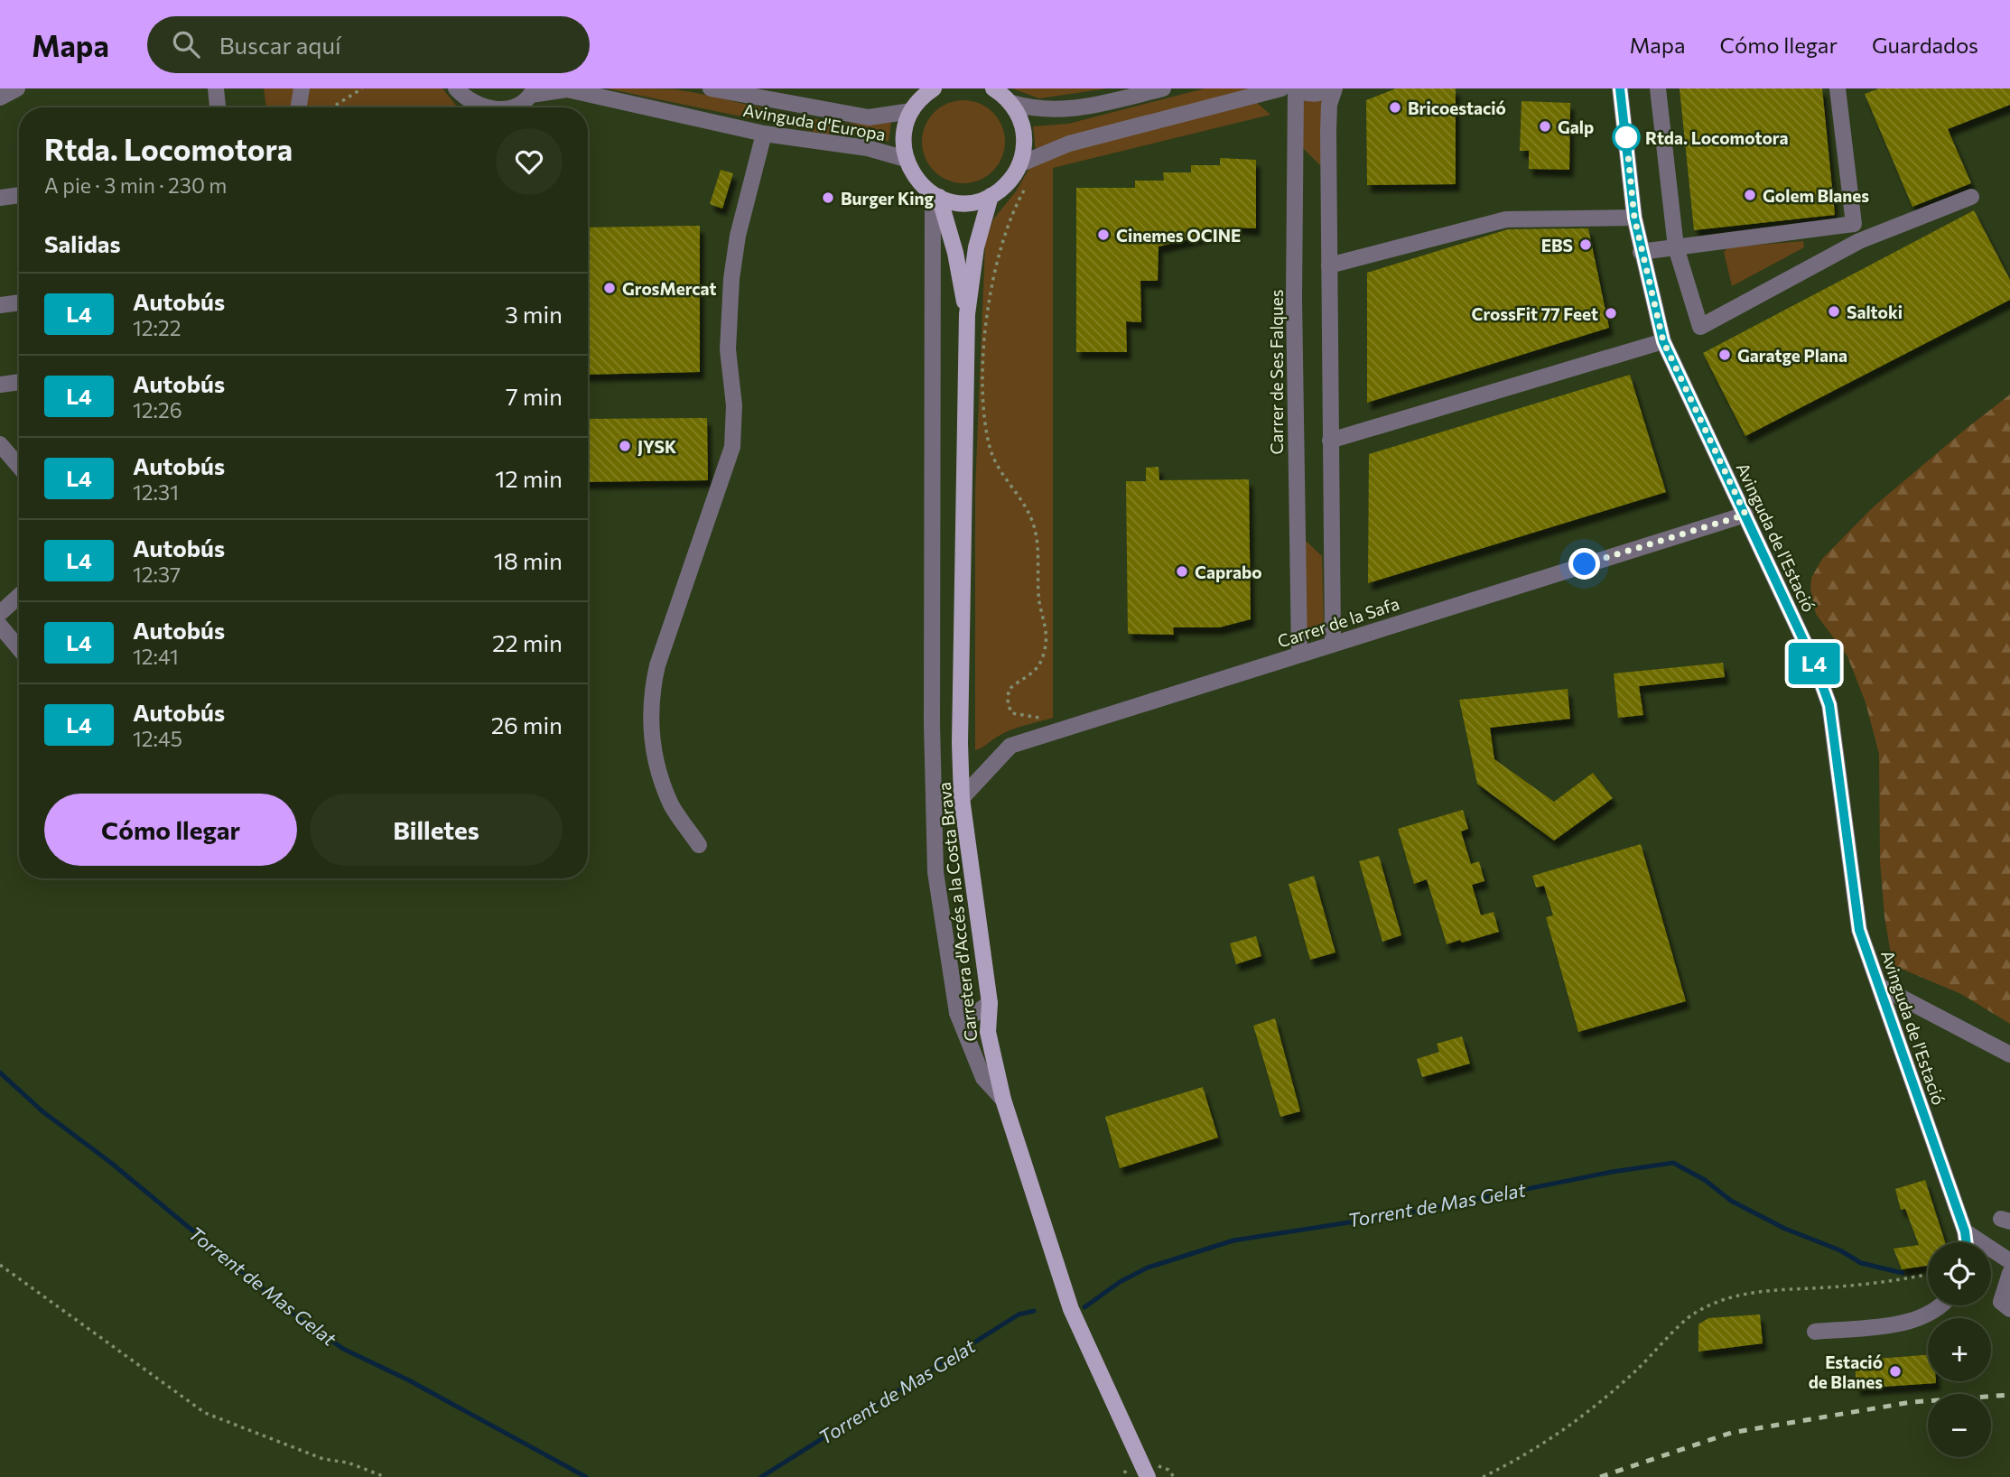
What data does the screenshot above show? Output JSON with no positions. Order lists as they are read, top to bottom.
{
  "streets": {
    "main road": ["Carretera d'Accés a la Costa Brava"],
    "street": [
      "Avinguda d'Europa",
      "Carrer de Ses Falques",
      "Avinguda de l'Estació",
      "Carrer de la Safa"
    ]
  },
  "crossings": [
    ["Carrer de Ses Falques", "Carrer de la Safa"],
    ["Avinguda de l'Estació", "Carrer de la Safa"],
    ["Carrer de la Safa", "Carretera d'Accés a la Costa Brava"]
  ],
  "water": ["Torrent de Mas Gelat"],
  "places": [
    "Bricoestació",
    "Galp",
    "Rtda. Locomotora",
    "Golem Blanes",
    "Burger King",
    "Cinemes OCINE",
    "EBS",
    "GrosMercat",
    "Saltoki",
    "CrossFit 77 Feet",
    "Garatge Plana",
    "JYSK",
    "Caprabo",
    "Estació de Blanes"
  ],
  "lines": ["bus line L4"],
  "page": {
    "header": "Mapa",
    "search": "Buscar aquí",
    "nav": ["Mapa", "Cómo llegar", "Guardados"],
    "on_map": "L4",
    "heading": [
      ["Rtda. Locomotora", "A pie · 3 min · 230 m"],
      "Salidas"
    ],
    "list": [
      {
        "mark": "L4",
        "name": "Autobús",
        "note": "12:22",
        "value": "3 min"
      },
      {
        "mark": "L4",
        "name": "Autobús",
        "note": "12:26",
        "value": "7 min"
      },
      {
        "mark": "L4",
        "name": "Autobús",
        "note": "12:31",
        "value": "12 min"
      },
      {
        "mark": "L4",
        "name": "Autobús",
        "note": "12:37",
        "value": "18 min"
      },
      {
        "mark": "L4",
        "name": "Autobús",
        "note": "12:41",
        "value": "22 min"
      },
      {
        "mark": "L4",
        "name": "Autobús",
        "note": "12:45",
        "value": "26 min"
      }
    ],
    "buttons": ["Cómo llegar", "Billetes"],
    "map_buttons": ["+", "−"]
  }
}
